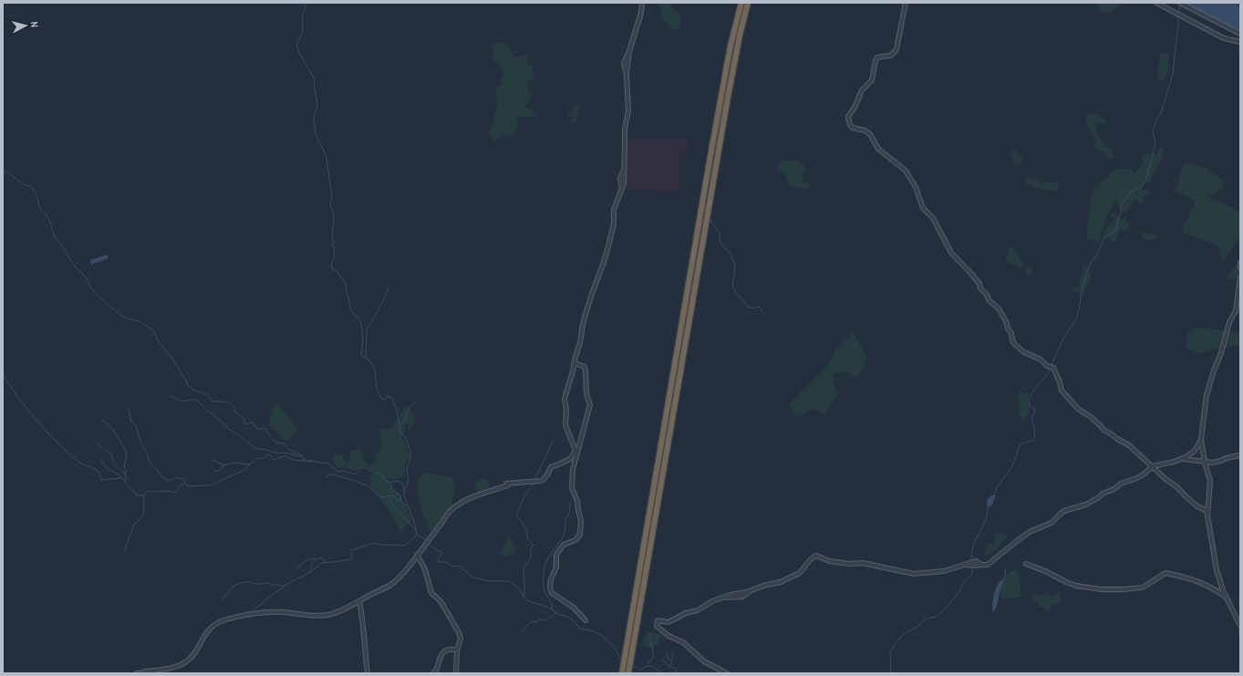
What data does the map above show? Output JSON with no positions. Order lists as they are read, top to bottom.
{
  "north": "right"
}
